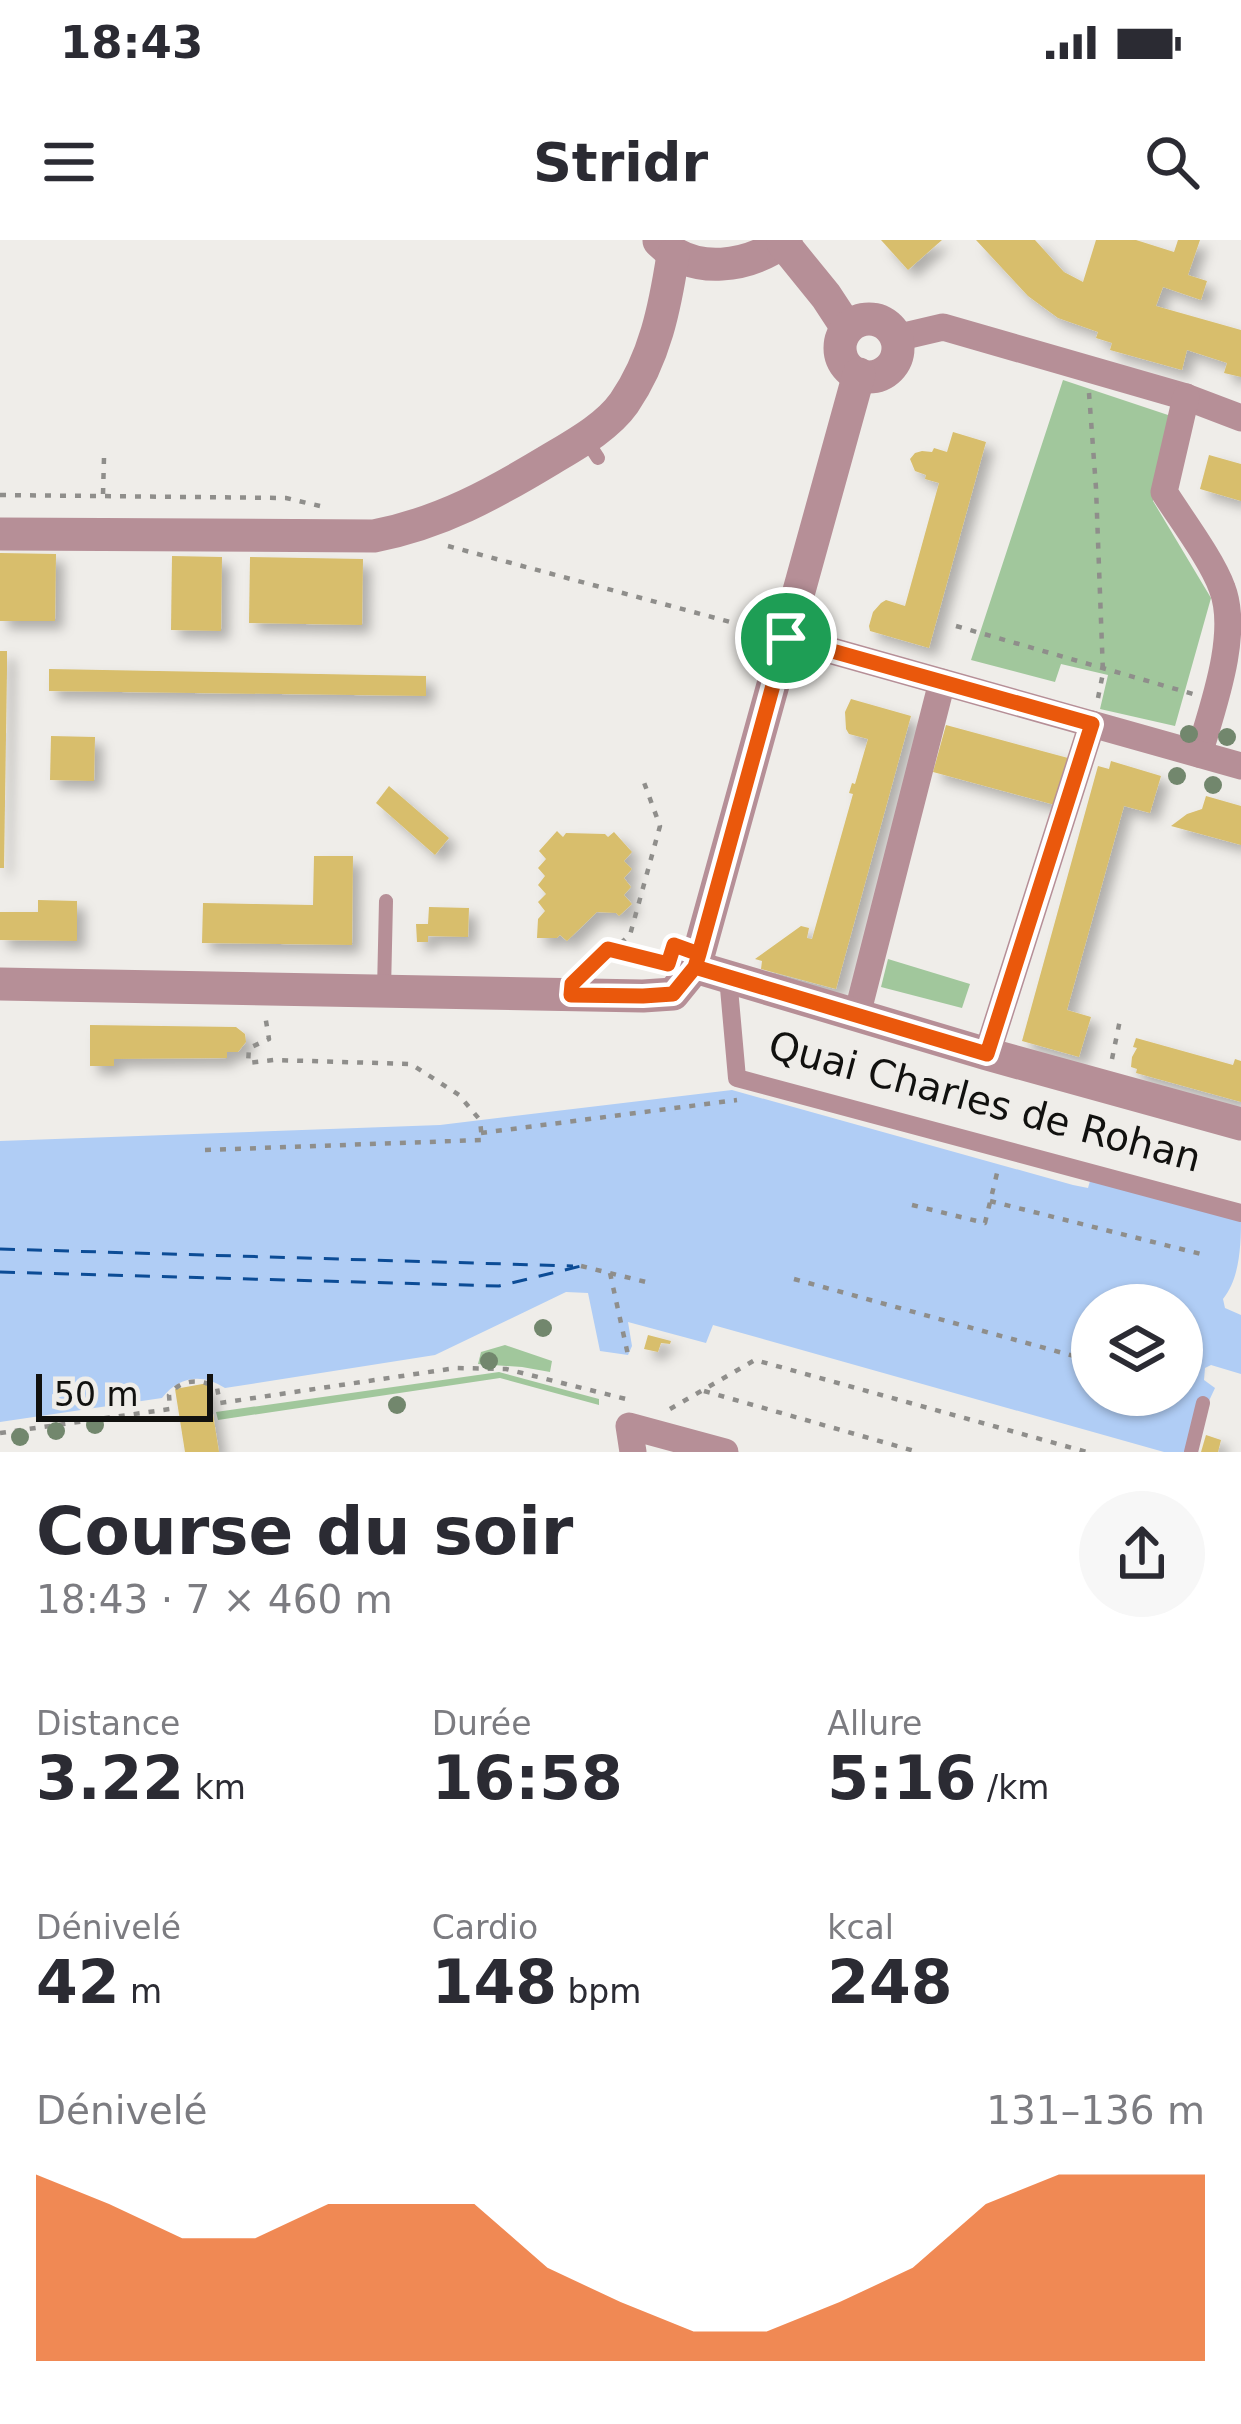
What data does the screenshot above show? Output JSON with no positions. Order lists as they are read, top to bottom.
{
  "streets": {
    "street": ["Quai Charles de Rohan"]
  },
  "scale_bar": "50 m",
  "page": {
    "status": "18:43",
    "header": "Stridr",
    "scale": "50 m",
    "heading": ["Course du soir", "18:43 · 7 × 460 m"],
    "stats": [
      ["Distance", "3.22 km"],
      ["Durée", "16:58"],
      ["Allure", "5:16 /km"],
      ["Dénivelé", "42 m"],
      ["Cardio", "148 bpm"],
      ["kcal", "248"]
    ],
    "chart": ["Dénivelé", "131–136 m"]
  }
}
